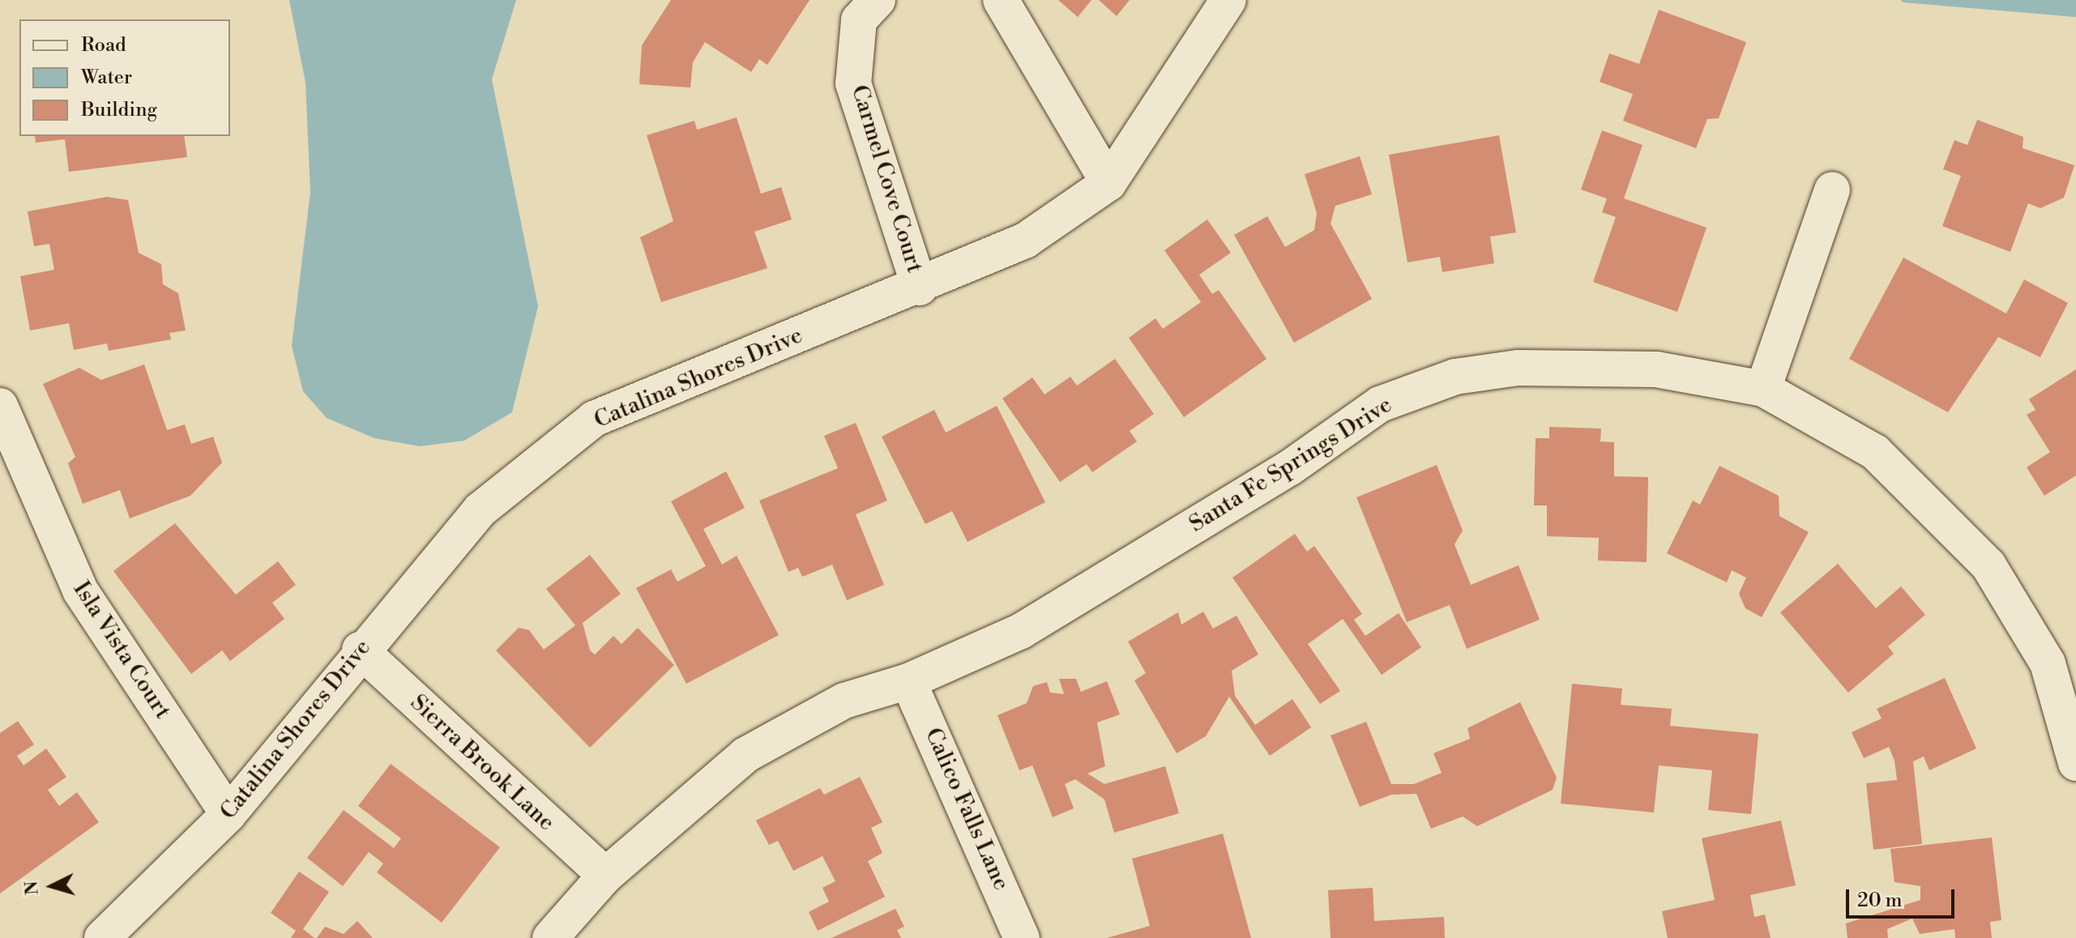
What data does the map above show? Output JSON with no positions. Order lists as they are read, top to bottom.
{
  "streets": {
    "street": [
      "Carmel Cove Court",
      "Catalina Shores Drive",
      "Santa Fe Springs Drive",
      "Isla Vista Court",
      "Sierra Brook Lane",
      "Calico Falls Lane"
    ]
  },
  "crossings": [
    ["Carmel Cove Court", "Catalina Shores Drive"],
    ["Catalina Shores Drive", "Isla Vista Court"],
    ["Catalina Shores Drive", "Sierra Brook Lane"],
    ["Santa Fe Springs Drive", "Sierra Brook Lane"],
    ["Santa Fe Springs Drive", "Calico Falls Lane"]
  ],
  "legend": ["Road", "Water", "Building"],
  "scale_bar": "20 m",
  "north": "left"
}
